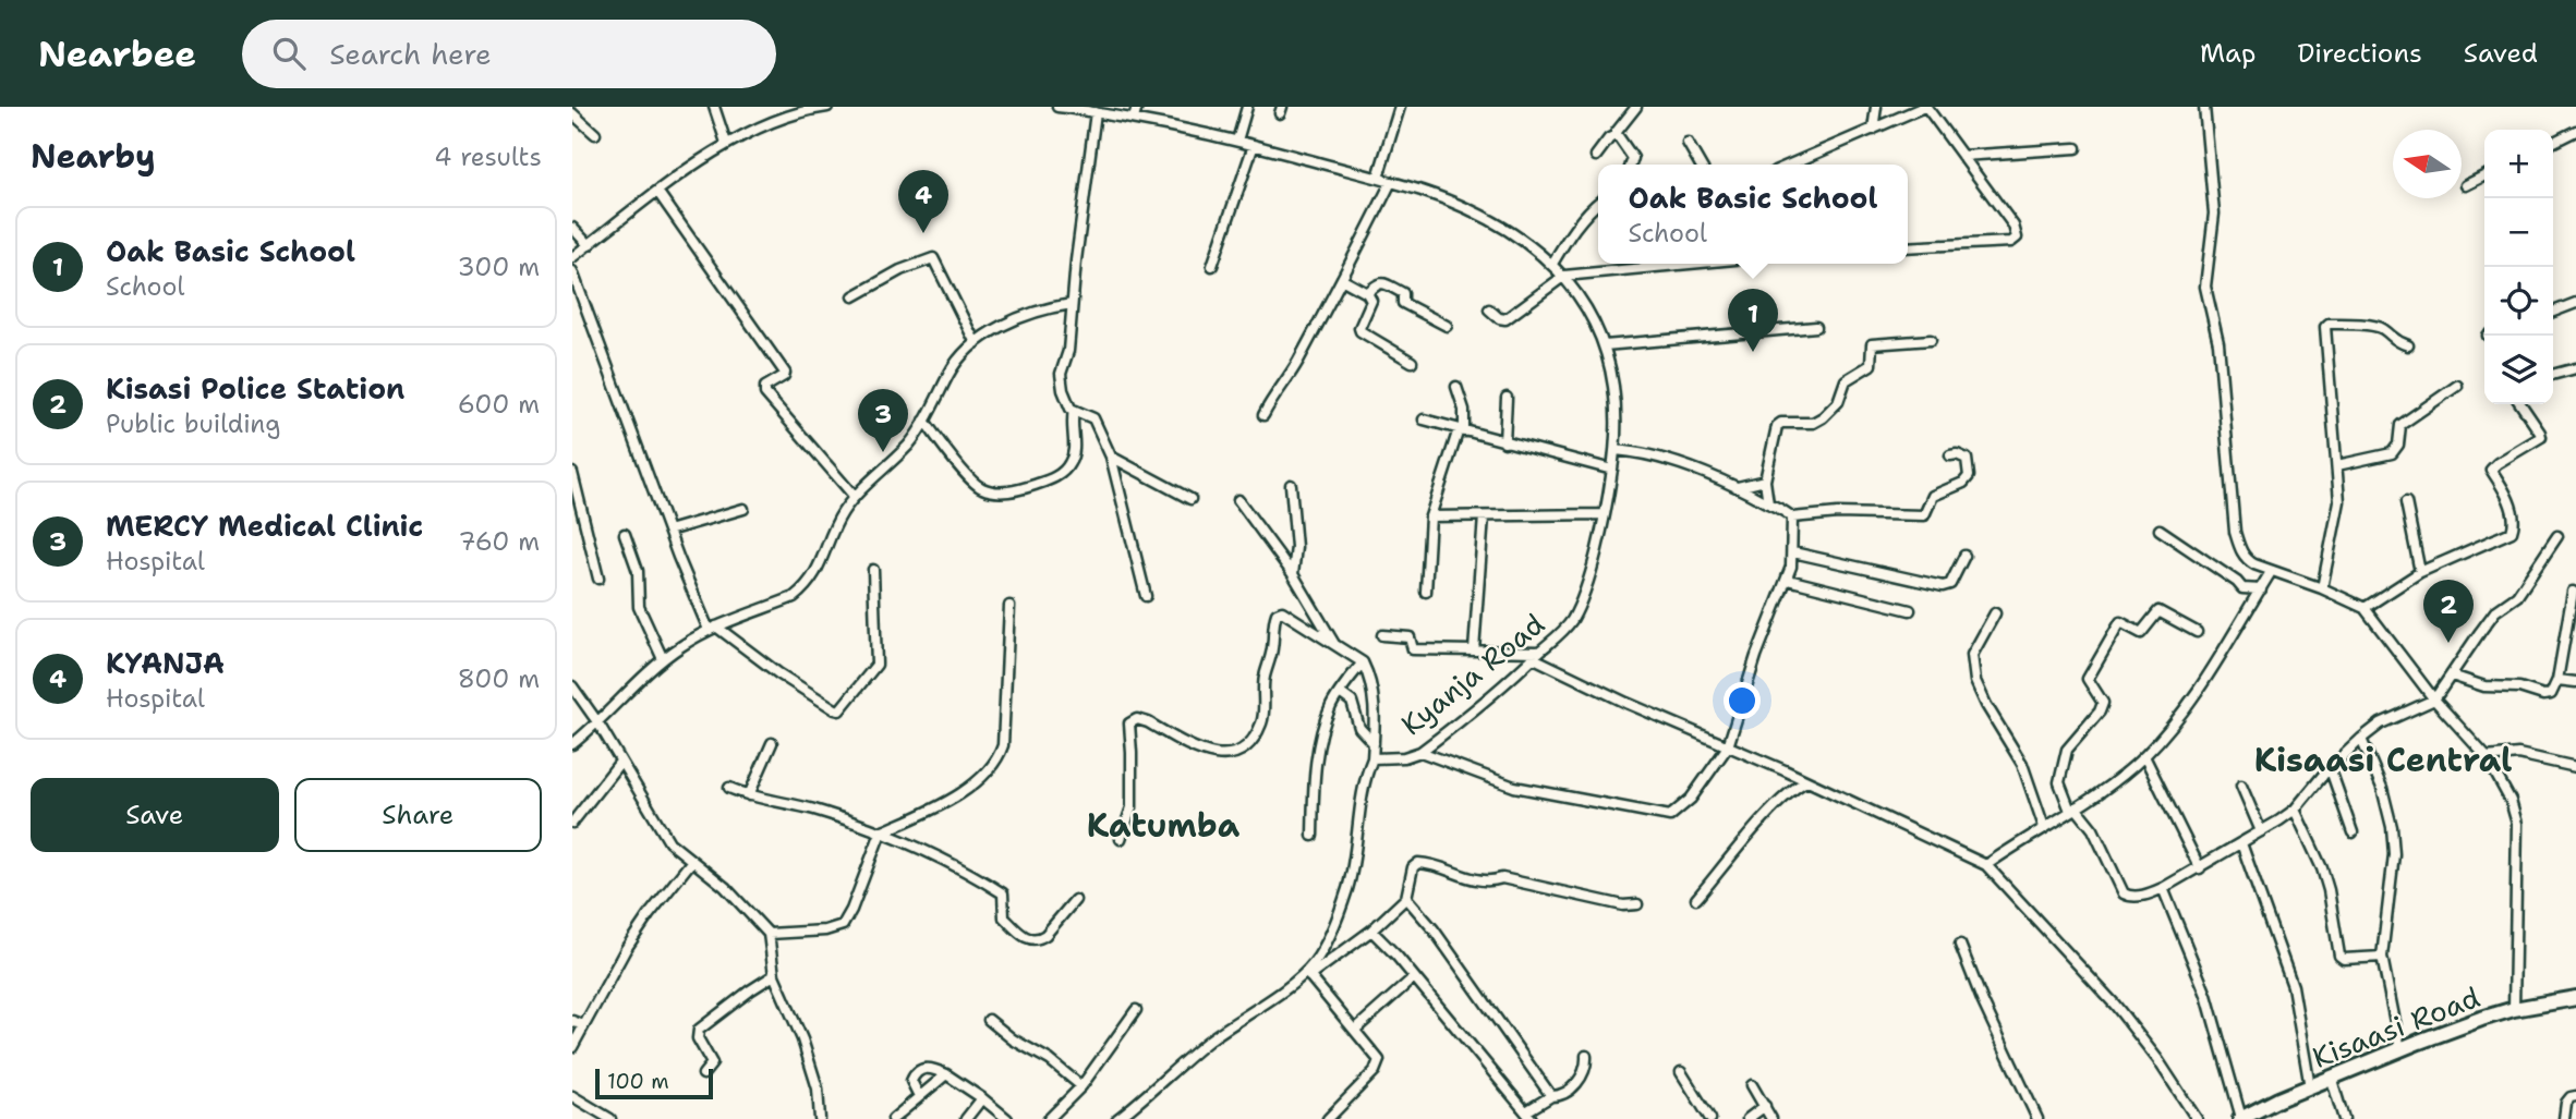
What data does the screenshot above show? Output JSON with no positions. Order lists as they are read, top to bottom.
{
  "streets": {
    "main road": ["Kisaasi Road"],
    "street": ["Kyanja Road"]
  },
  "districts": ["Kisaasi Central", "Katumba"],
  "scale_bar": "100 m",
  "north": "left",
  "page": {
    "header": "Nearbee",
    "search": "Search here",
    "nav": ["Map", "Directions", "Saved"],
    "heading": ["Nearby", "4 results"],
    "map_buttons": ["+", "−"],
    "popup": ["Oak Basic School", "School"],
    "pins": [
      "4",
      "1",
      "3",
      "2"
    ],
    "list": [
      {
        "mark": "1",
        "name": "Oak Basic School",
        "note": "School",
        "value": "300 m"
      },
      {
        "mark": "2",
        "name": "Kisasi Police Station",
        "note": "Public building",
        "value": "600 m"
      },
      {
        "mark": "3",
        "name": "MERCY Medical Clinic",
        "note": "Hospital",
        "value": "760 m"
      },
      {
        "mark": "4",
        "name": "KYANJA",
        "note": "Hospital",
        "value": "800 m"
      }
    ],
    "buttons": ["Save", "Share"],
    "scale": "100 m"
  }
}
